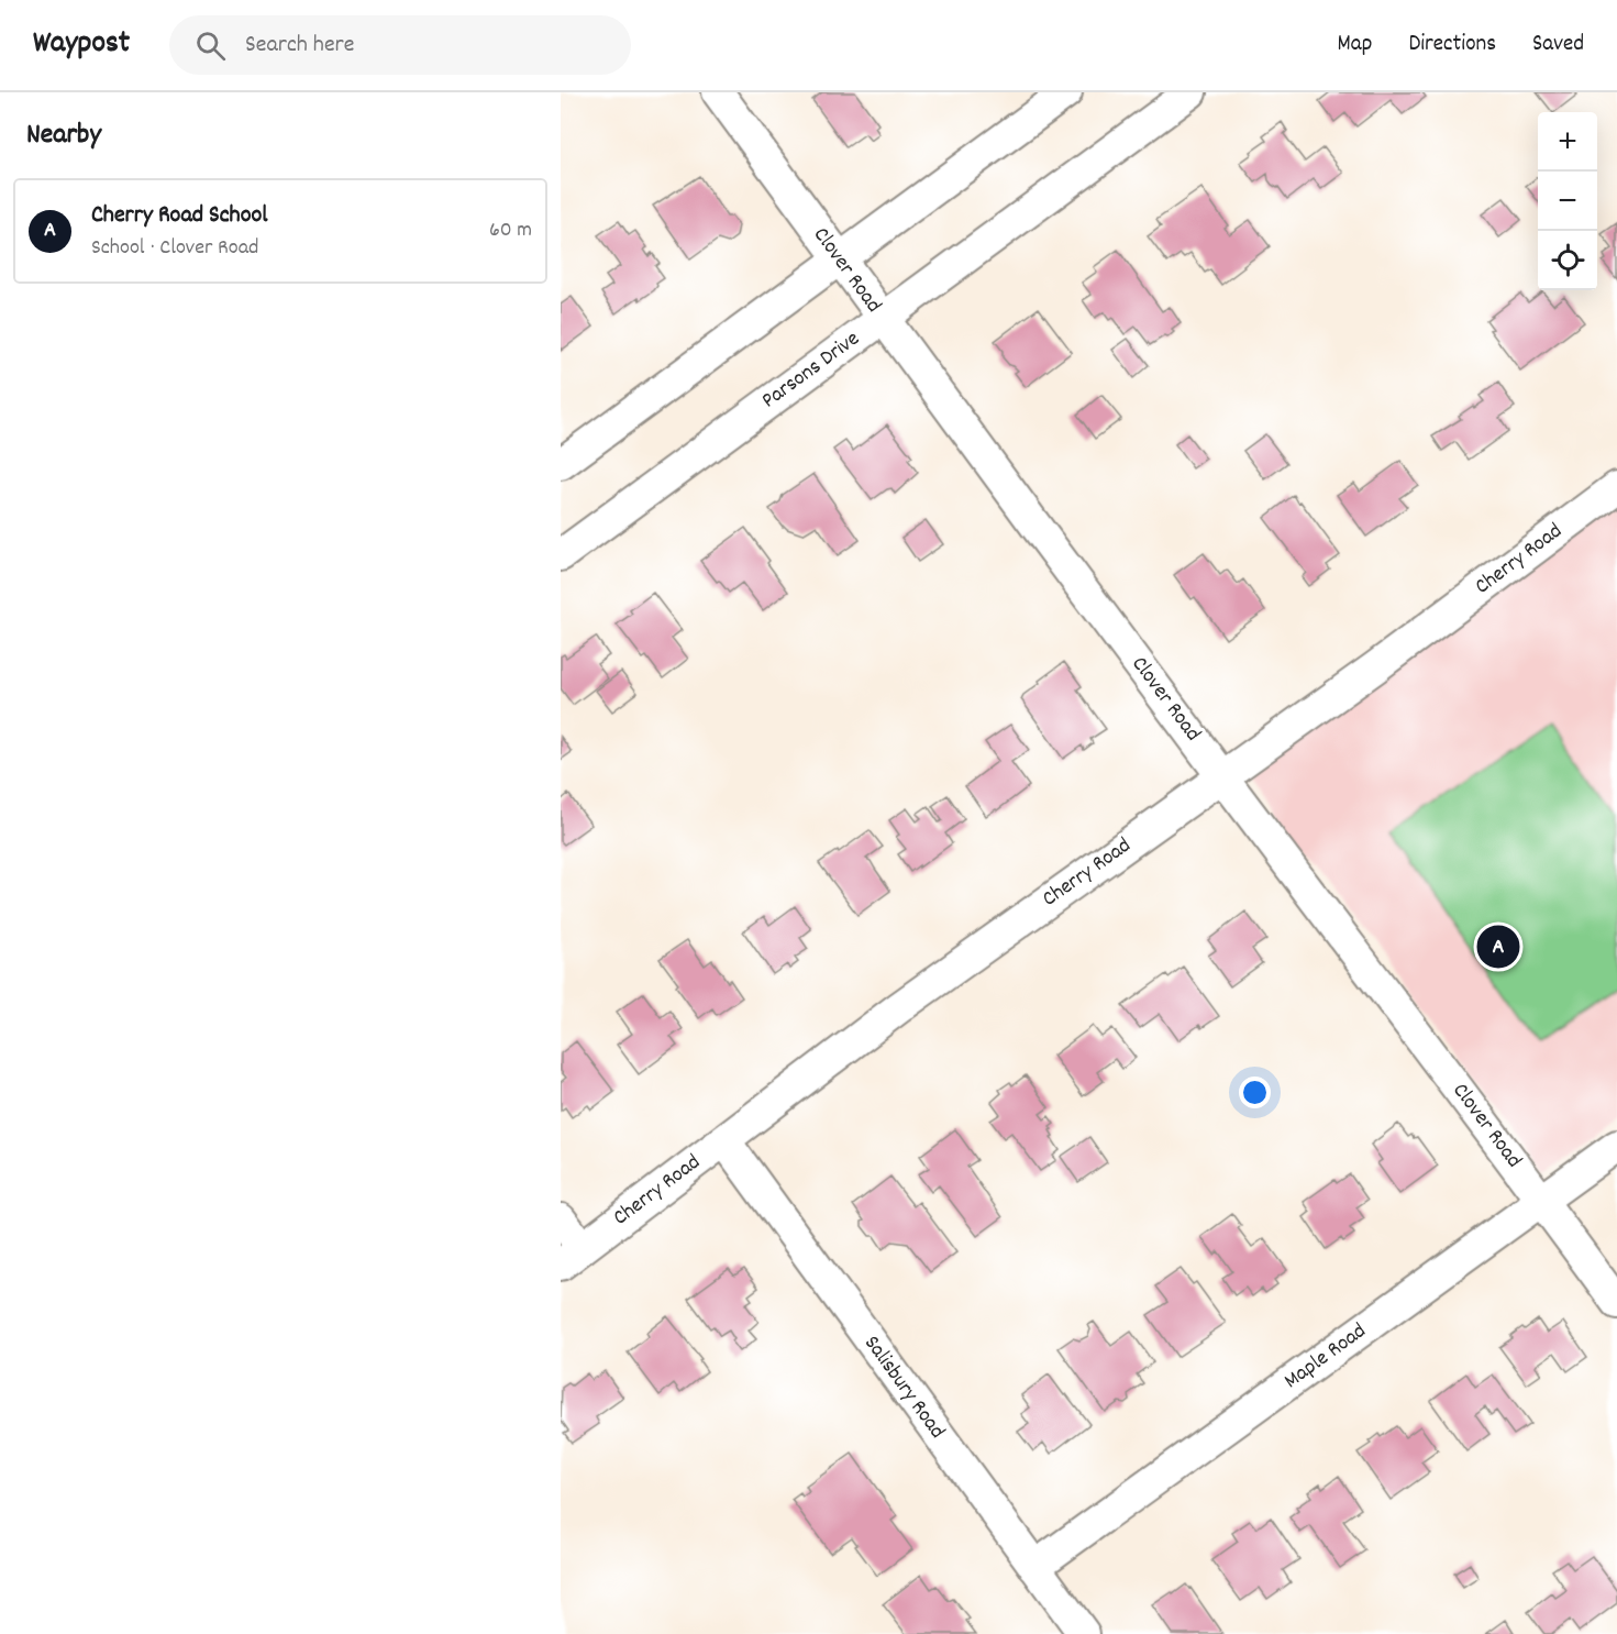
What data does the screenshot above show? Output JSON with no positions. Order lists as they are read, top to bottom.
{
  "streets": {
    "street": [
      "Clover Road",
      "Parsons Drive",
      "Cherry Road",
      "Maple Road",
      "Salisbury Road"
    ]
  },
  "crossings": [
    ["Clover Road", "Parsons Drive"],
    ["Clover Road", "Cherry Road"],
    ["Clover Road", "Maple Road"],
    ["Cherry Road", "Salisbury Road"],
    ["Maple Road", "Salisbury Road"]
  ],
  "page": {
    "header": "Waypost",
    "search": "Search here",
    "nav": ["Map", "Directions", "Saved"],
    "heading": "Nearby",
    "map_buttons": ["+", "−"],
    "list": [
      {
        "mark": "A",
        "name": "Cherry Road School",
        "note": "School · Clover Road",
        "value": "60 m"
      }
    ],
    "pins": "A"
  }
}
